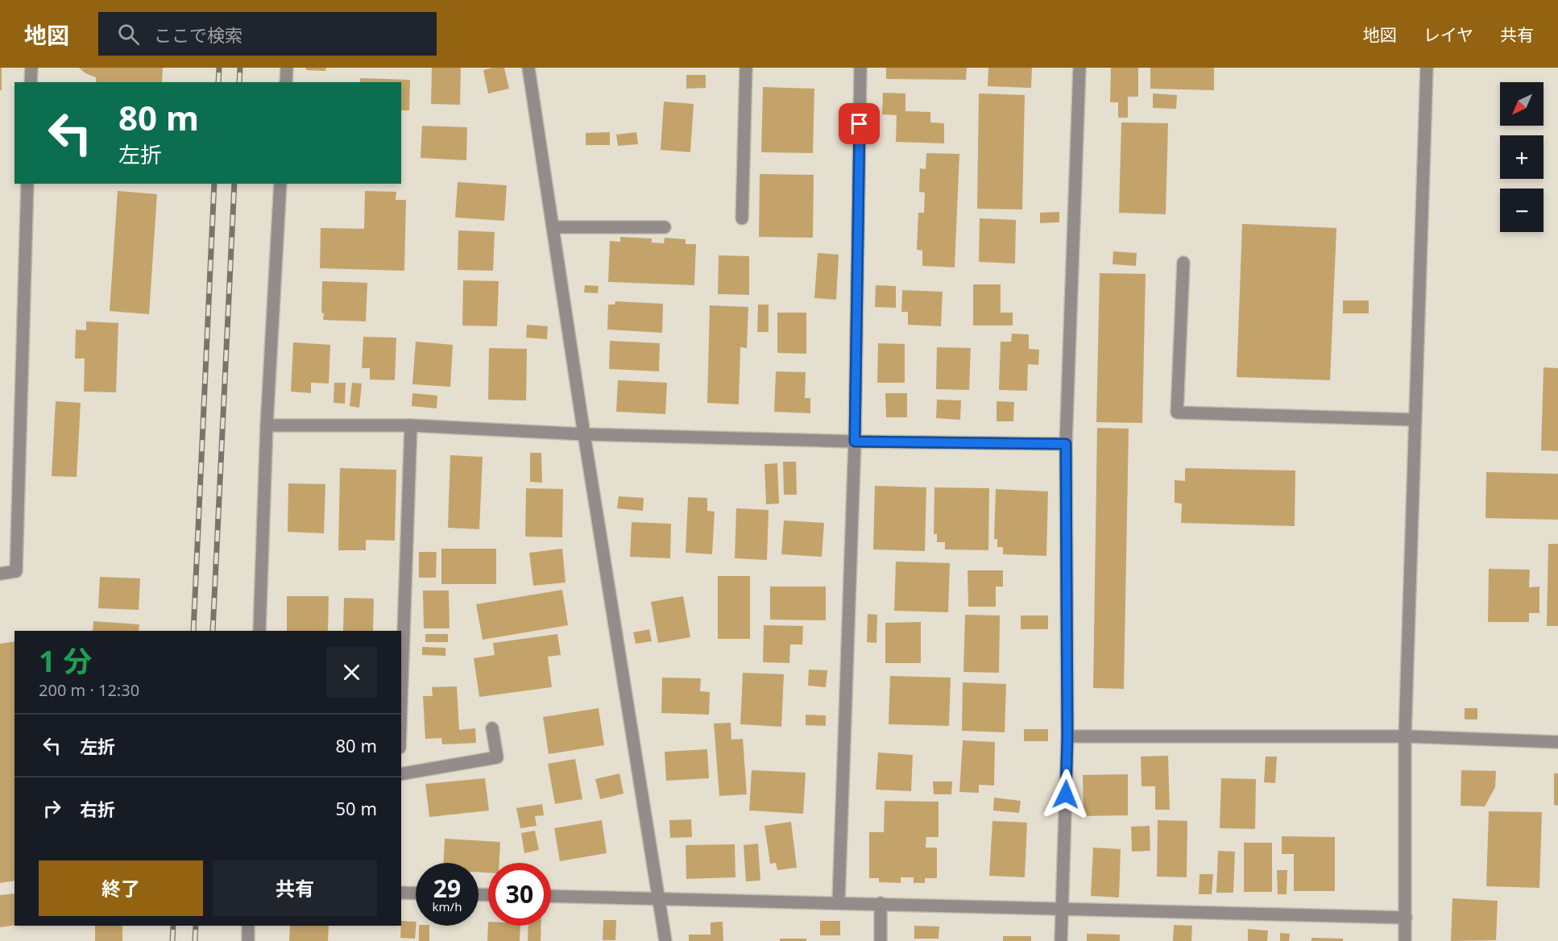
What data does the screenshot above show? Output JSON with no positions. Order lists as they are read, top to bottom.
{
  "north": "bottom left",
  "page": {
    "header": "地図",
    "search": "ここで検索",
    "nav": ["地図", "レイヤ", "共有"],
    "map_buttons": ["+", "−"],
    "turn": ["80 m", "左折"],
    "heading": ["1 分", "200 m · 12:30"],
    "list": [
      {
        "name": "左折",
        "value": "80 m"
      },
      {
        "name": "右折",
        "value": "50 m"
      }
    ],
    "buttons": ["終了", "共有"],
    "speed": "29 km/h",
    "limit": "30"
  }
}
